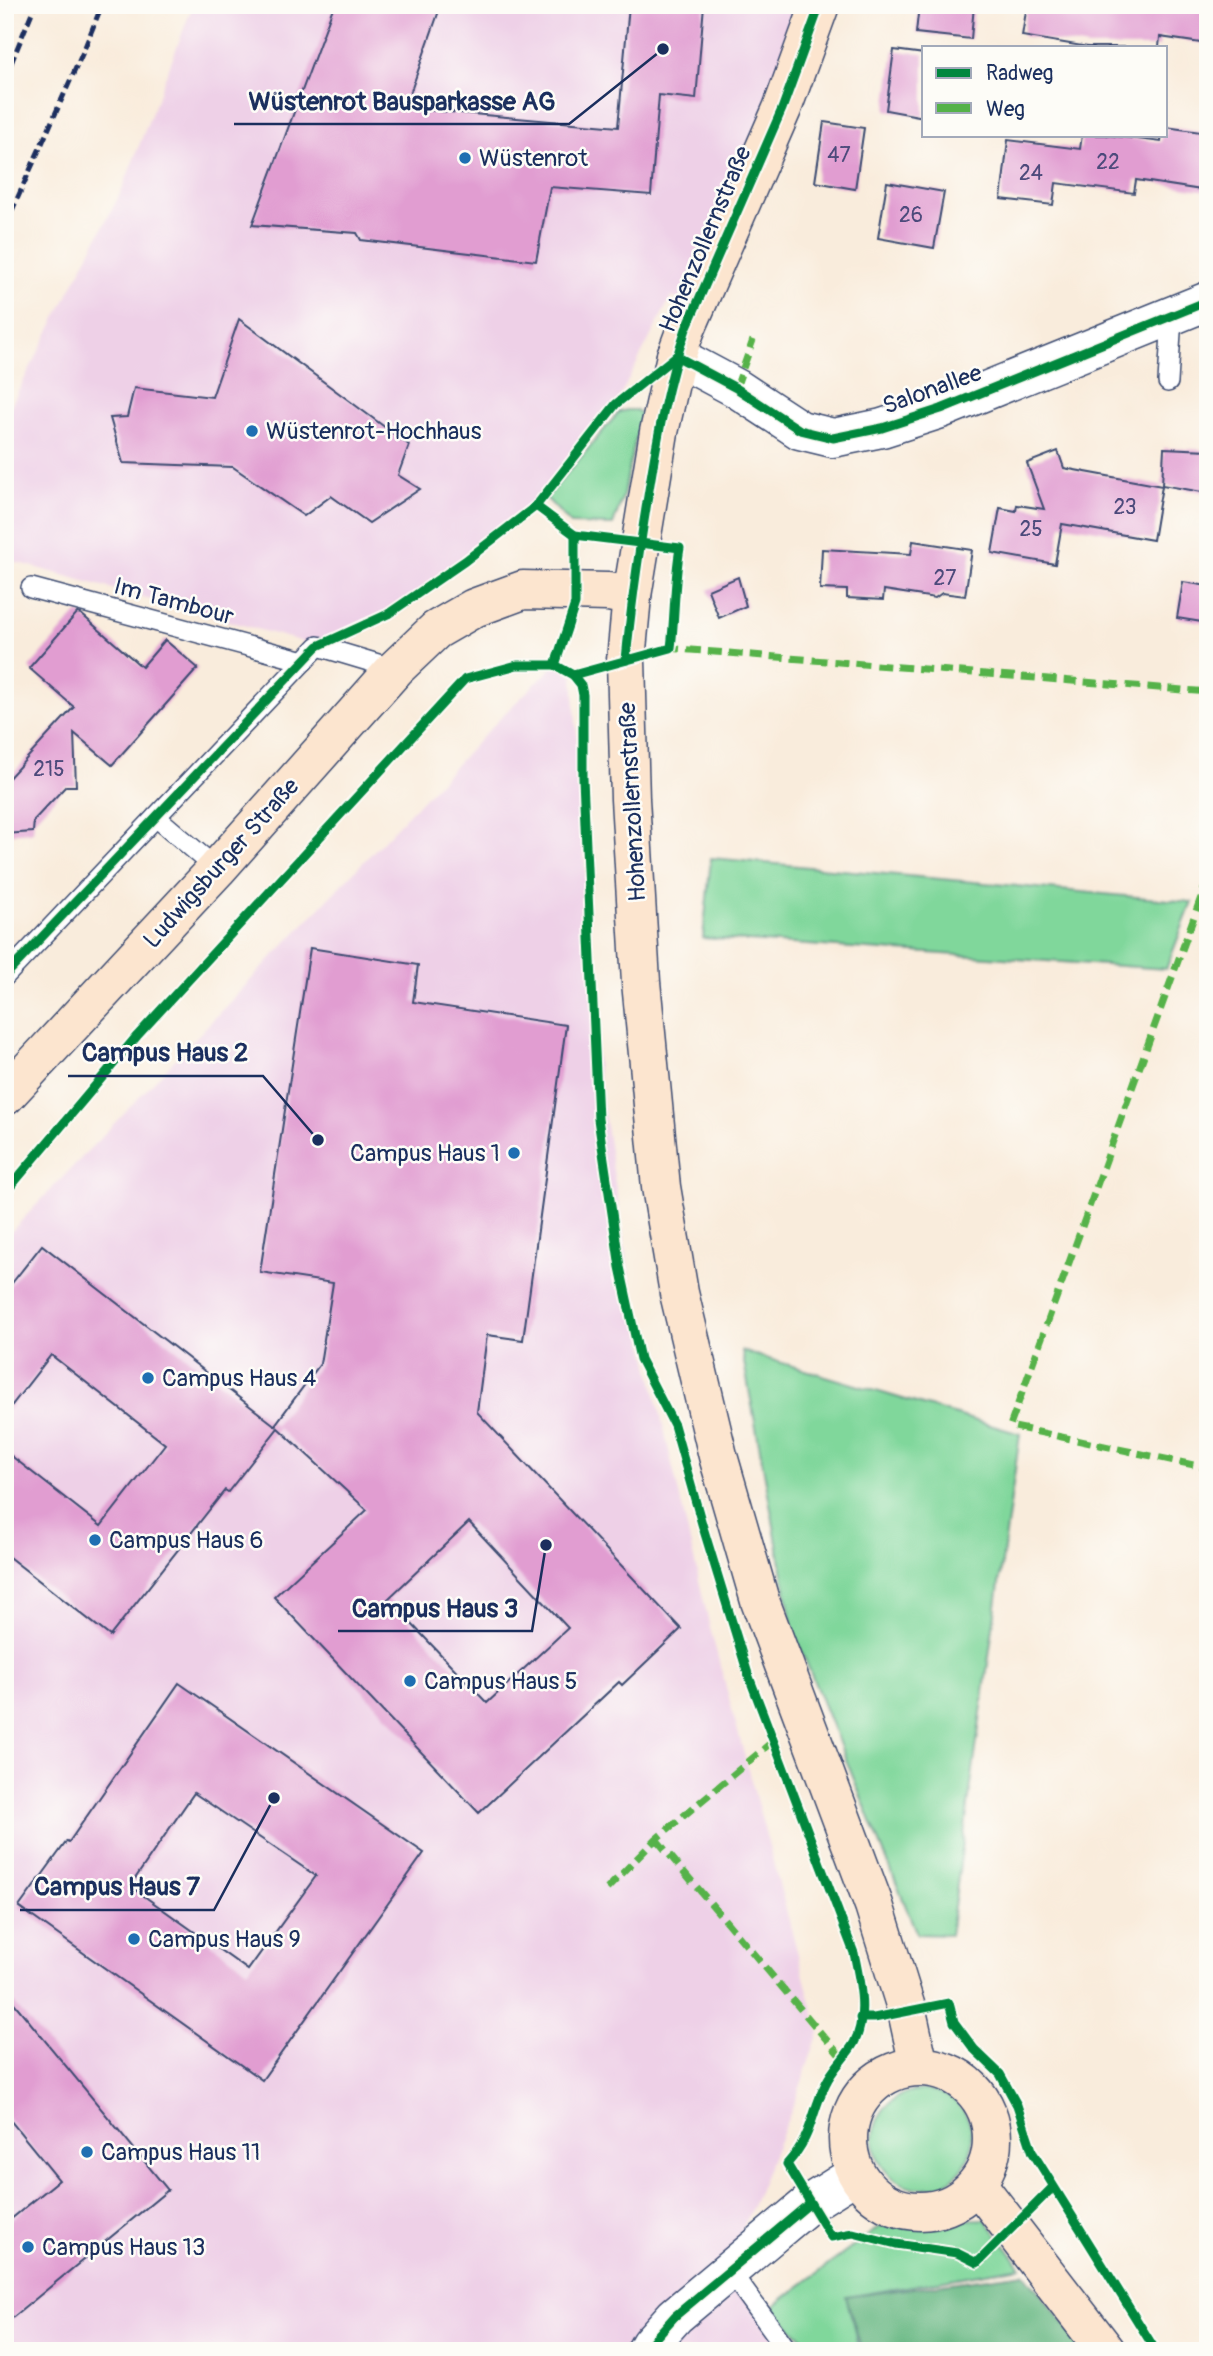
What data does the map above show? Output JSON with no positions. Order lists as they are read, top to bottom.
{
  "streets": {
    "main road": ["Hohenzollernstraße", "Ludwigsburger Straße"],
    "street": ["Salonallee"],
    "lane": ["Im Tambour"]
  },
  "crossings": [
    ["Hohenzollernstraße", "Salonallee"],
    ["Hohenzollernstraße", "Ludwigsburger Straße"]
  ],
  "places": [
    "Wüstenrot Bausparkasse AG",
    "Wüstenrot",
    "Wüstenrot-Hochhaus",
    "Campus Haus 2",
    "Campus Haus 1",
    "Campus Haus 4",
    "Campus Haus 6",
    "Campus Haus 3",
    "Campus Haus 5",
    "Campus Haus 7",
    "Campus Haus 9",
    "Campus Haus 11",
    "Campus Haus 13"
  ],
  "house_numbers": [
    "47",
    "22",
    "24",
    "26",
    "23",
    "25",
    "27",
    "215"
  ],
  "legend": ["Radweg", "Weg"]
}
